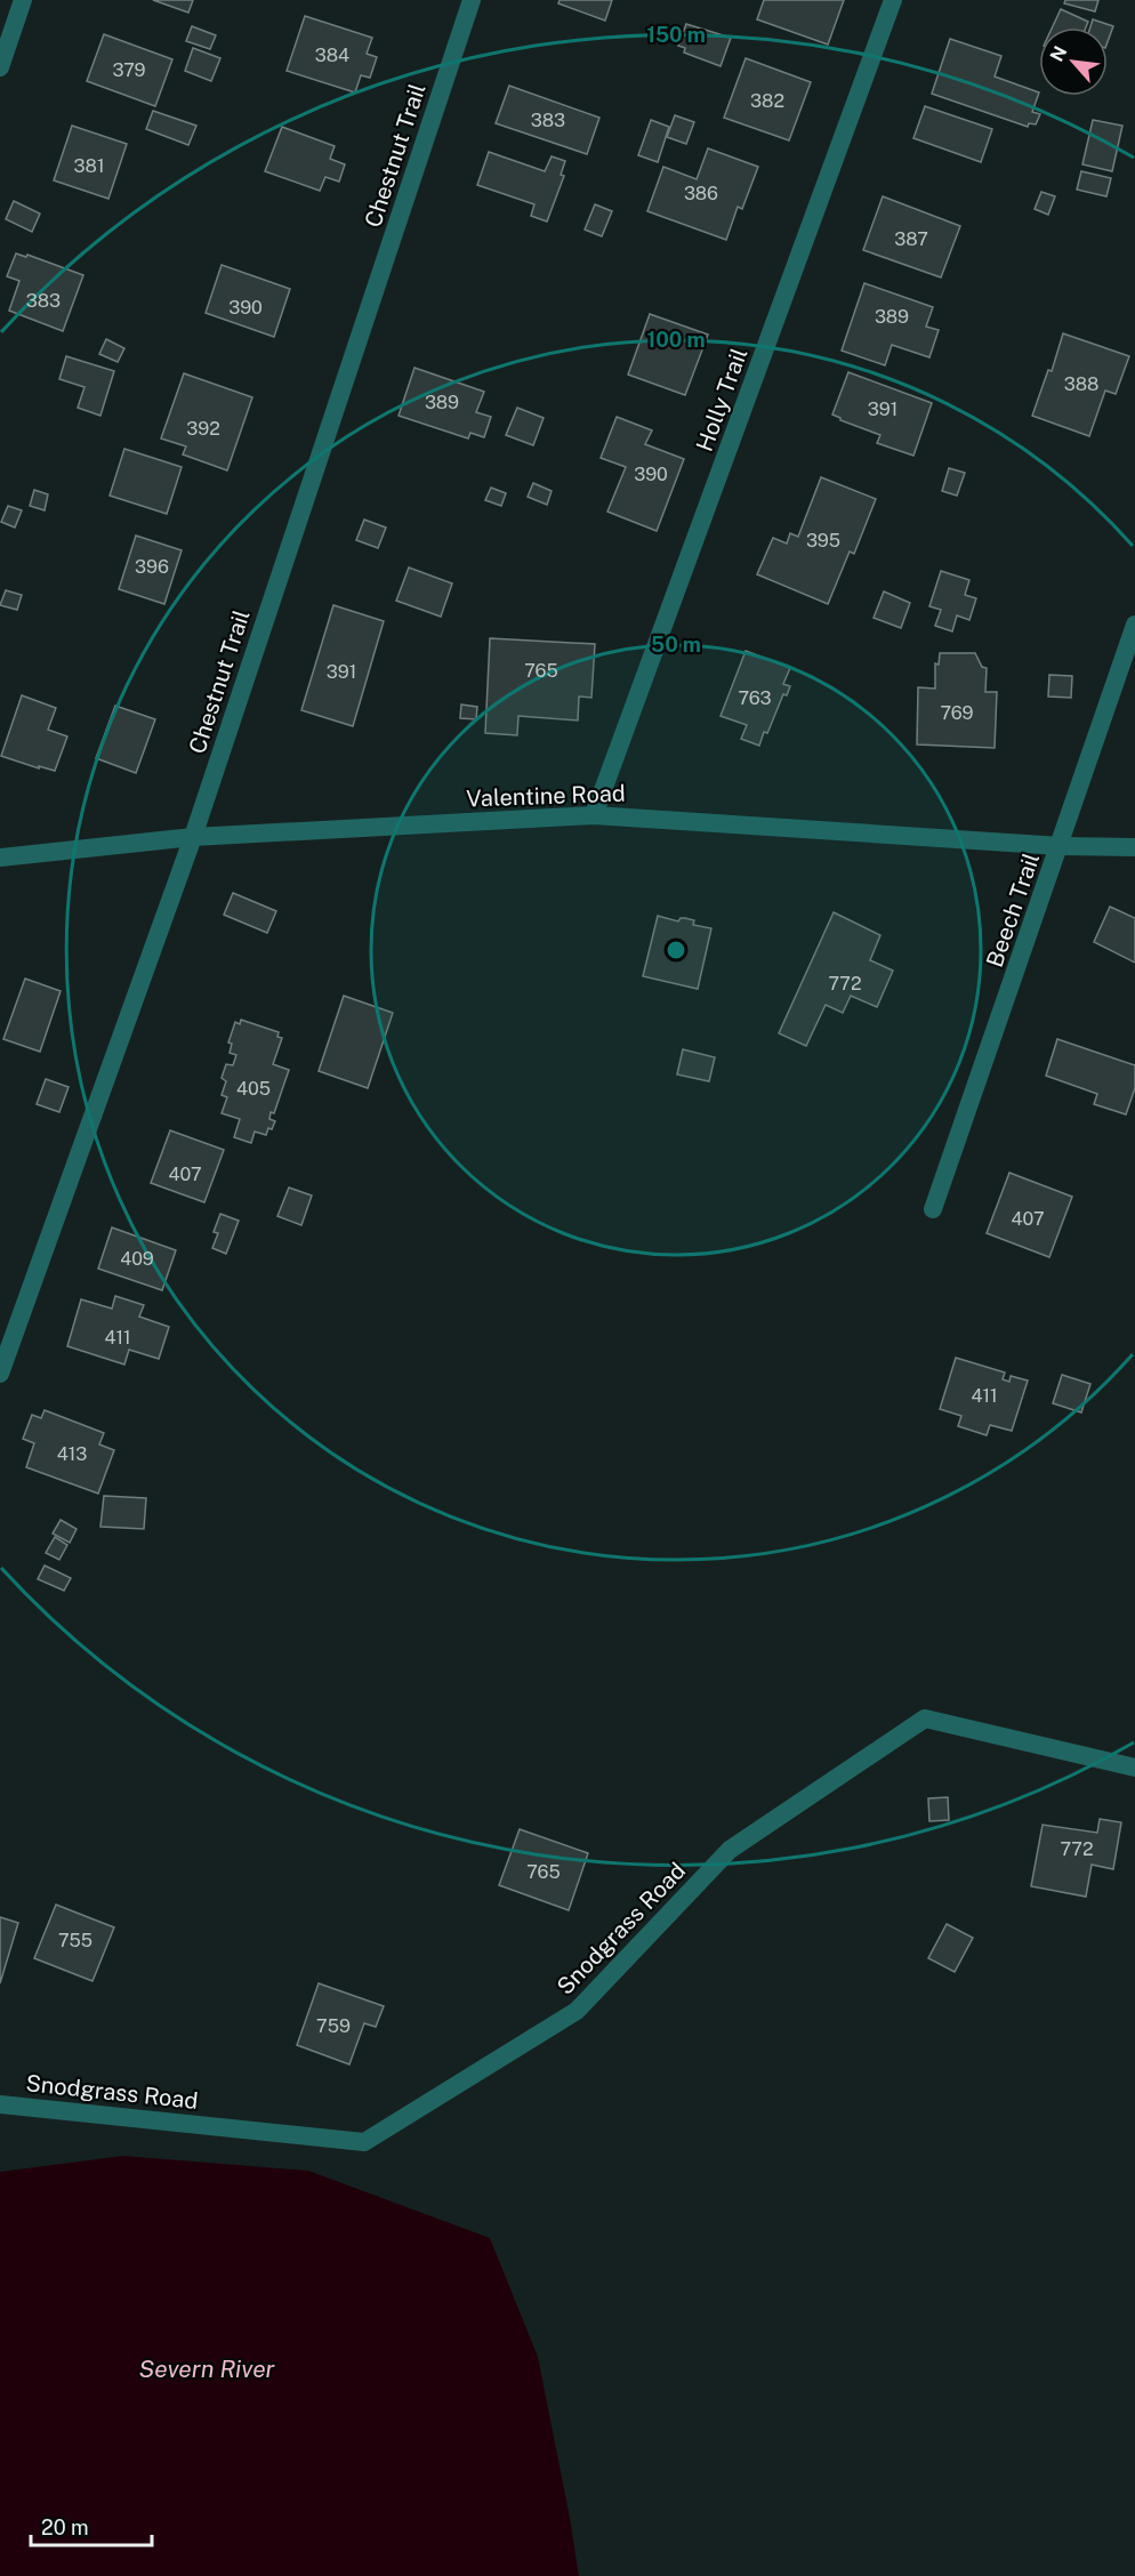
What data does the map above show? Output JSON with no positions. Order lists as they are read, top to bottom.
{
  "streets": {
    "street": [
      "Chestnut Trail",
      "Holly Trail",
      "Valentine Road",
      "Beech Trail",
      "Snodgrass Road"
    ]
  },
  "crossings": [
    ["Chestnut Trail", "Valentine Road"],
    ["Holly Trail", "Valentine Road"],
    ["Valentine Road", "Beech Trail"]
  ],
  "water": ["Severn River"],
  "house_numbers": [
    "384",
    "379",
    "382",
    "383",
    "381",
    "386",
    "387",
    "383",
    "390",
    "389",
    "388",
    "389",
    "391",
    "392",
    "390",
    "395",
    "396",
    "765",
    "391",
    "763",
    "769",
    "772",
    "405",
    "407",
    "407",
    "409",
    "411",
    "411",
    "413",
    "772",
    "765",
    "755",
    "759"
  ],
  "scale_bar": "20 m",
  "north": "top left",
  "rings": ["150 m", "100 m", "50 m"]
}
